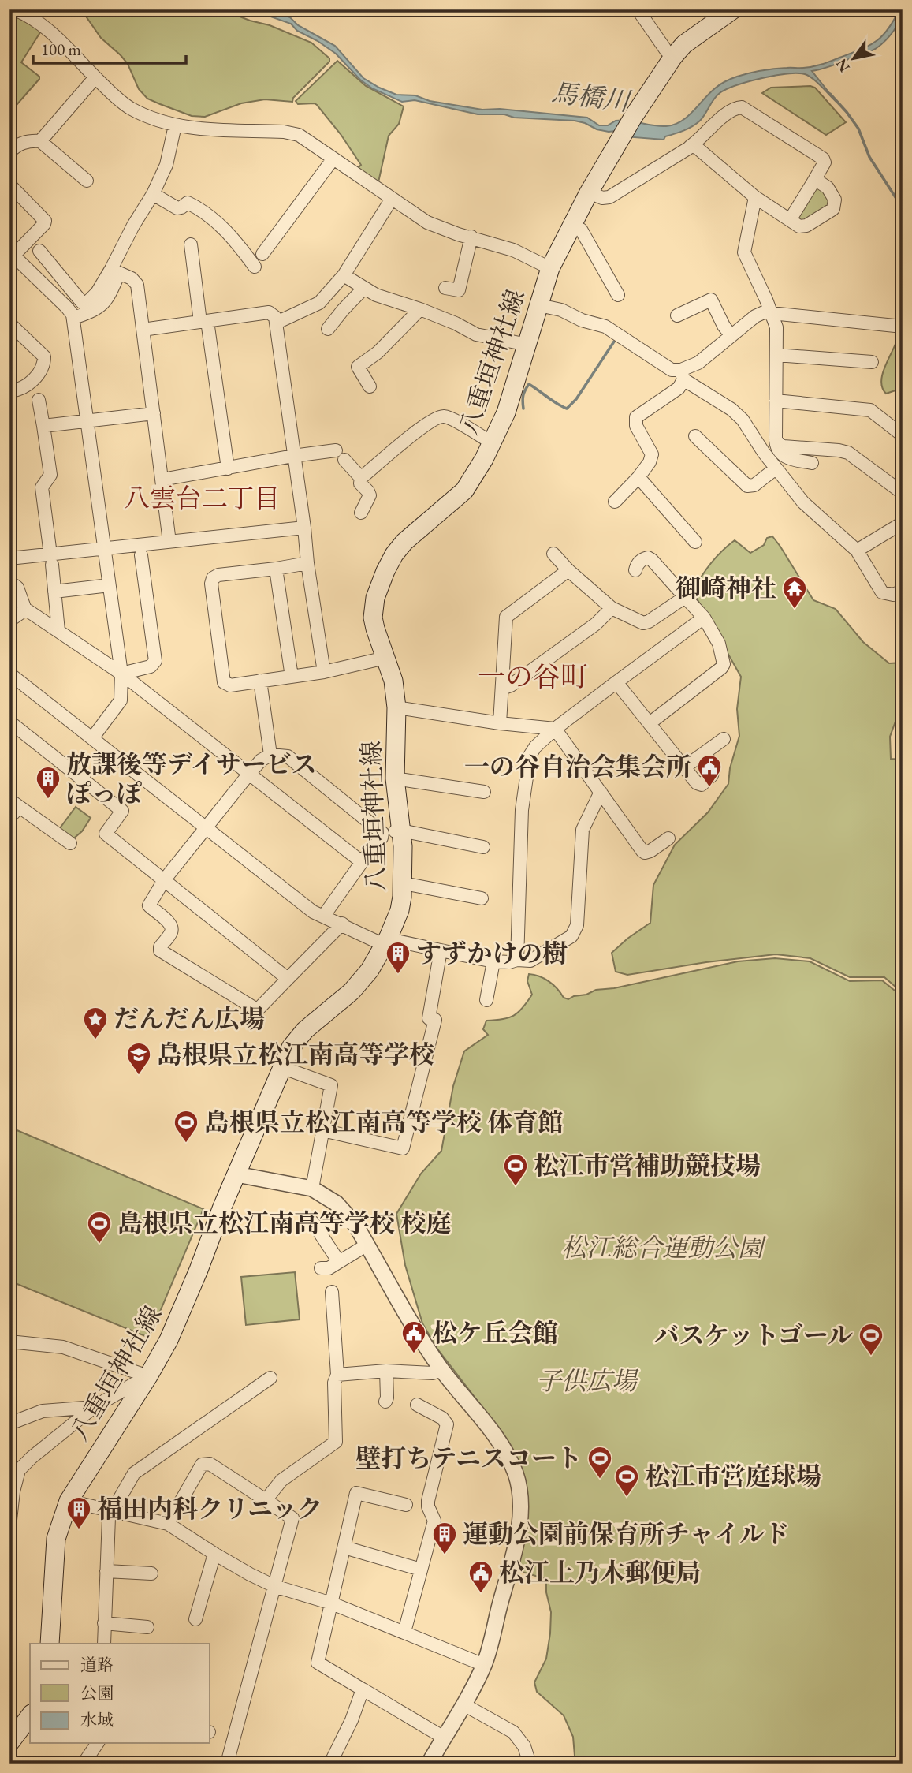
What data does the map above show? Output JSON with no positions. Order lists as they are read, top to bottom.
{
  "streets": {
    "main road": ["八重垣神社線"]
  },
  "districts": ["八雲台二丁目", "一の谷町"],
  "water": ["馬橋川"],
  "parks": ["松江総合運動公園", "子供広場"],
  "places": {
    "temple": ["御崎神社"],
    "public building": ["一の谷自治会集会所", "松ケ丘会館", "松江上乃木郵便局"],
    "building": [
      "放課後等デイサービス ぽっぽ",
      "すずかけの樹",
      "福田内科クリニック",
      "運動公園前保育所チャイルド"
    ],
    "place": ["だんだん広場"],
    "school or university": ["島根県立松江南高等学校"],
    "sports": [
      "島根県立松江南高等学校 体育館",
      "松江市営補助競技場",
      "島根県立松江南高等学校 校庭",
      "バスケットゴール",
      "壁打ちテニスコート",
      "松江市営庭球場"
    ]
  },
  "legend": ["道路", "公園", "水域"],
  "scale_bar": "100 m",
  "north": "bottom left"
}
